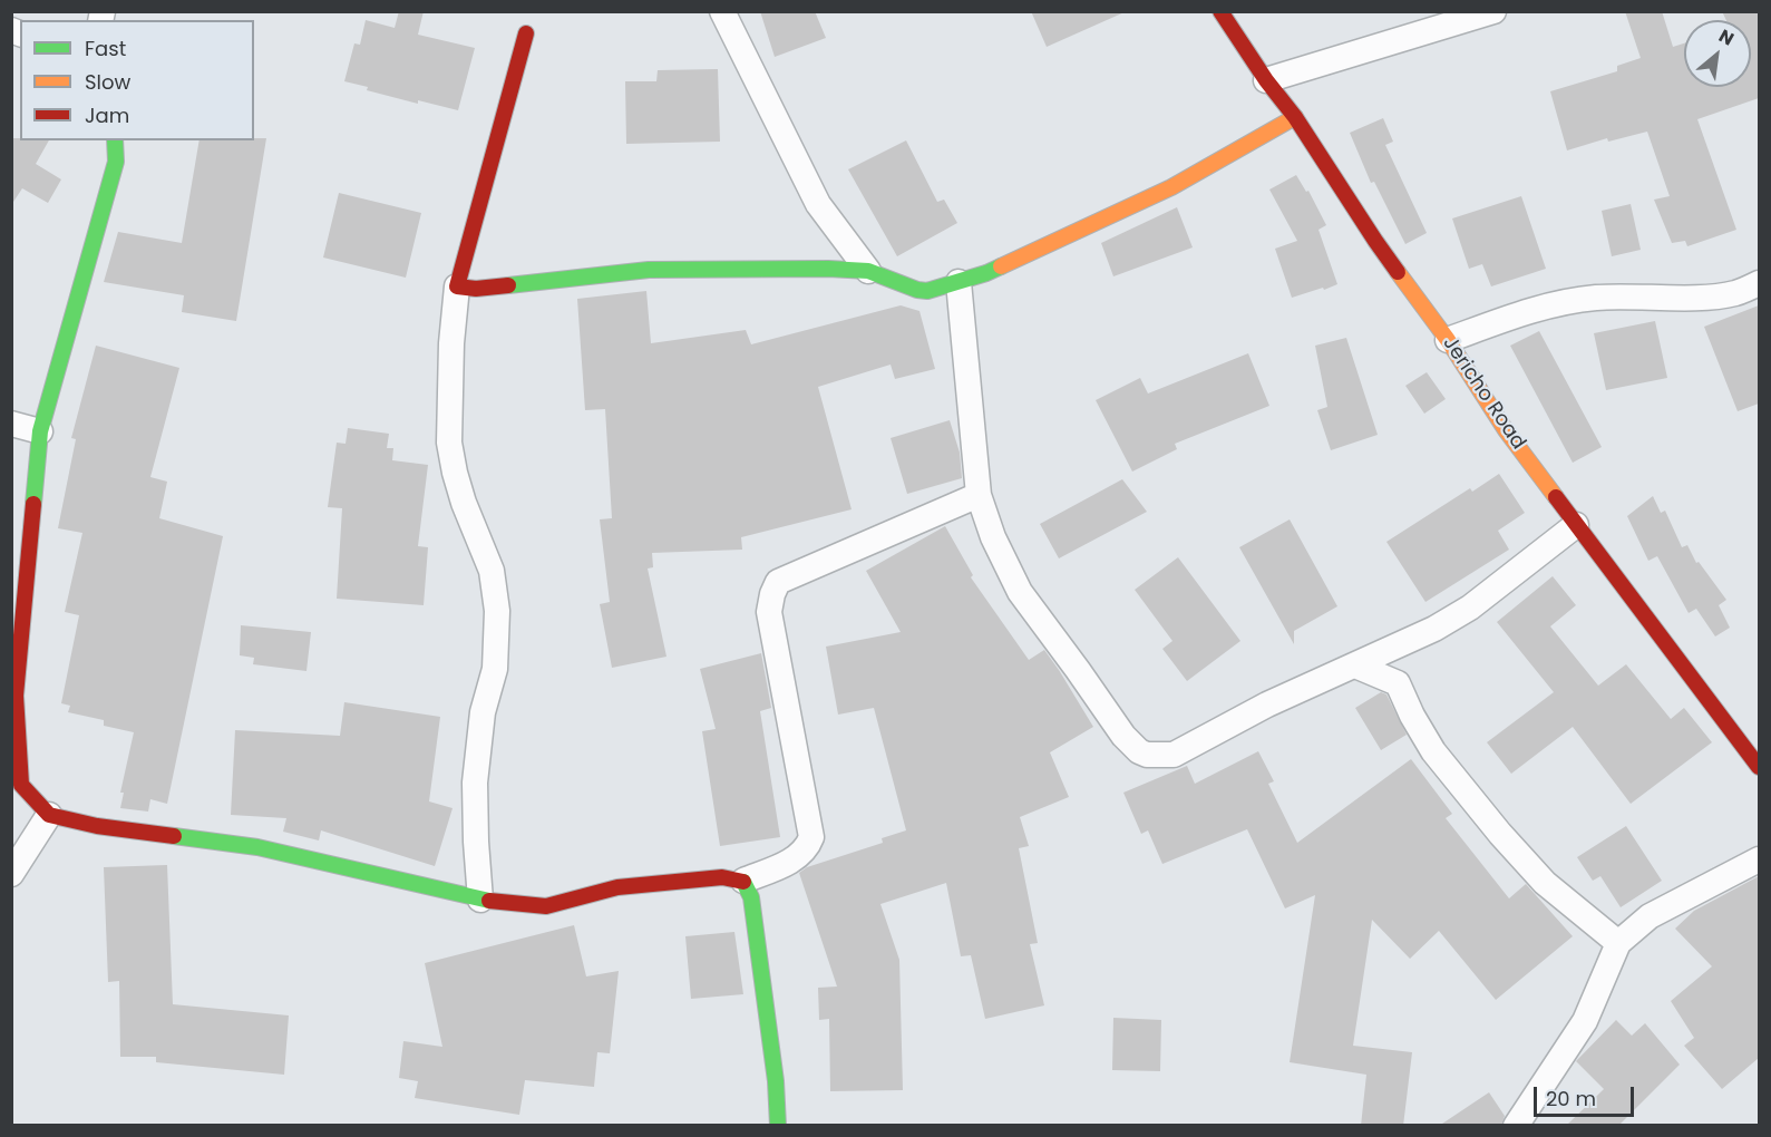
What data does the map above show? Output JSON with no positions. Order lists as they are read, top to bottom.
{
  "streets": {
    "street": ["Jericho Road"]
  },
  "legend": ["Fast", "Slow", "Jam"],
  "scale_bar": "20 m",
  "north": "top right"
}
